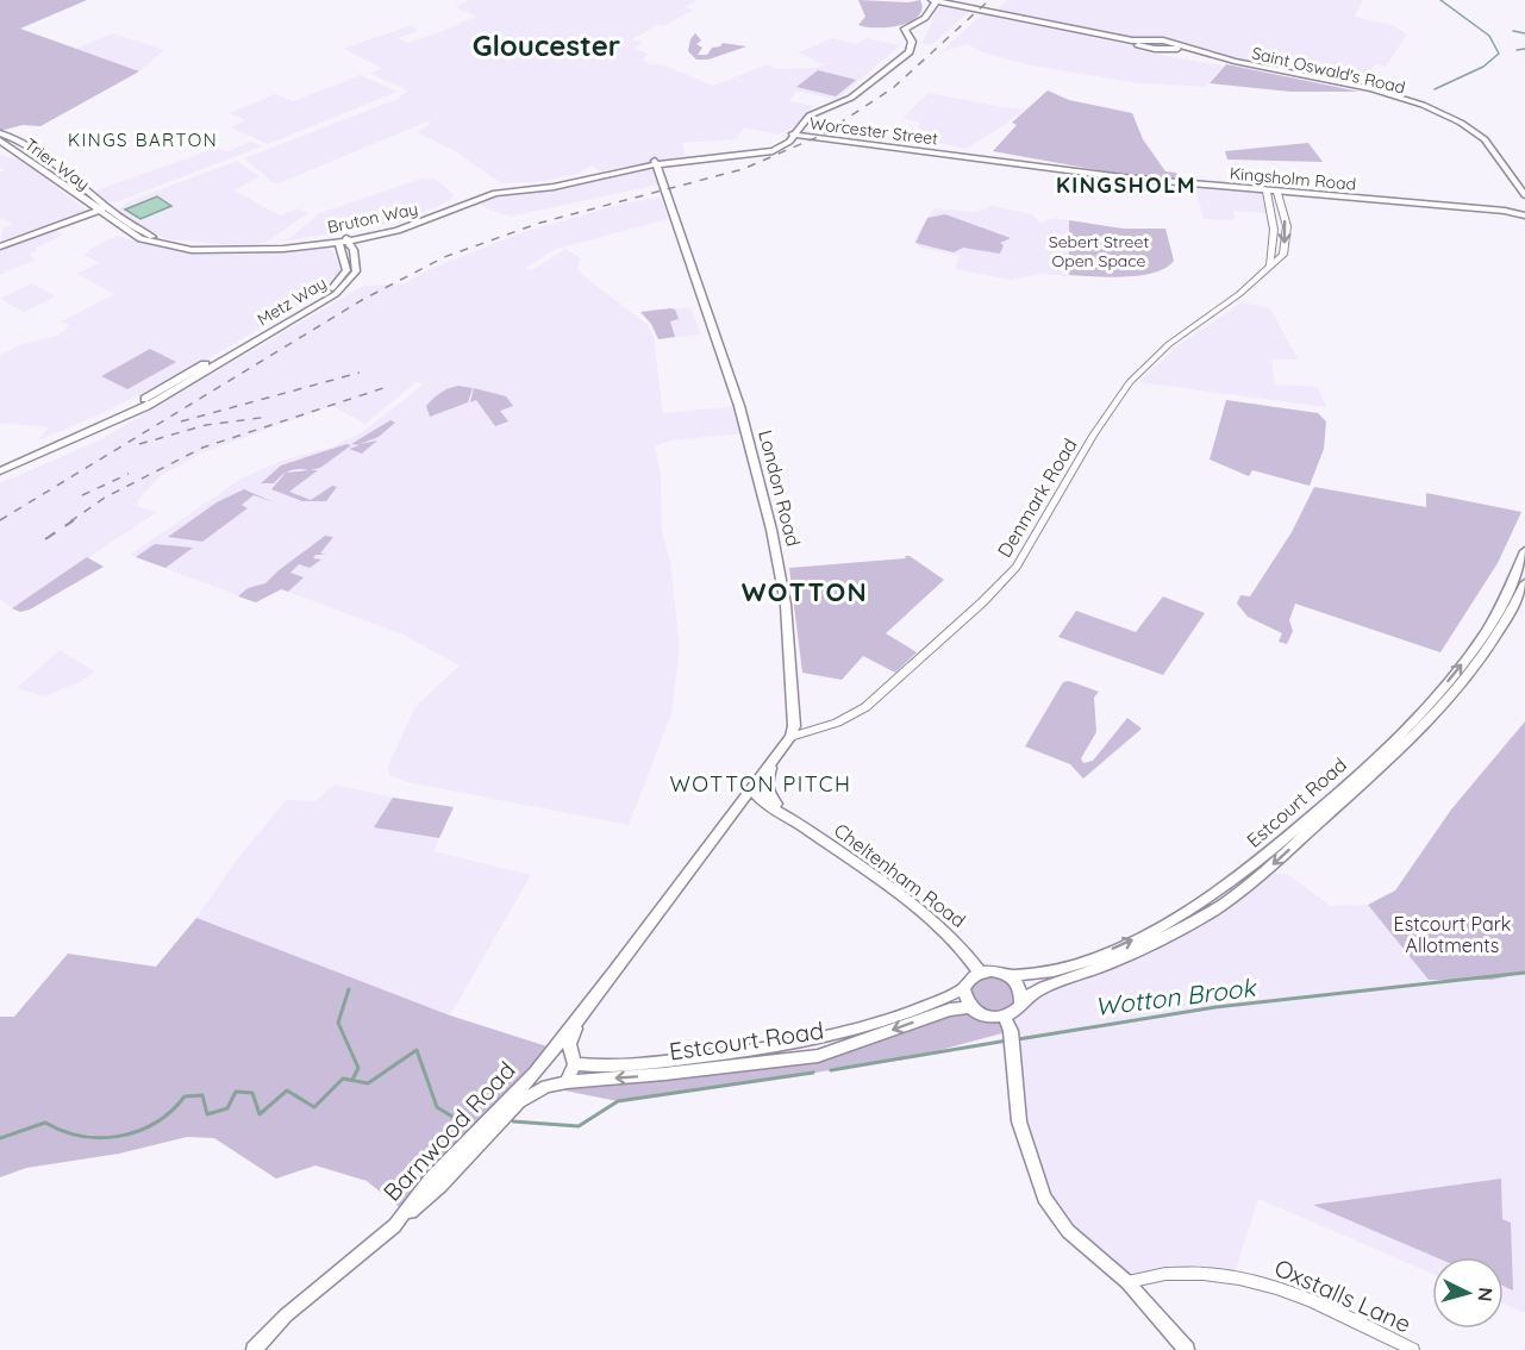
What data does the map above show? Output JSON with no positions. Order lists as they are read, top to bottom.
{
  "streets": {
    "main road": [
      "Saint Oswald's Road",
      "Worcester Street",
      "Trier Way",
      "Kingsholm Road",
      "Bruton Way",
      "Metz Way",
      "London Road",
      "Estcourt Road",
      "Cheltenham Road",
      "Barnwood Road"
    ],
    "street": ["Denmark Road", "Oxstalls Lane"]
  },
  "crossings": [
    ["Saint Oswald's Road", "Kingsholm Road"],
    ["Worcester Street", "Kingsholm Road"],
    ["Trier Way", "Bruton Way"],
    ["Kingsholm Road", "Denmark Road"],
    ["Bruton Way", "Metz Way"],
    ["Bruton Way", "London Road"],
    ["London Road", "Denmark Road"],
    ["Estcourt Road", "Cheltenham Road"],
    ["Estcourt Road", "Barnwood Road"]
  ],
  "districts": [
    "Gloucester",
    "KINGS BARTON",
    "KINGSHOLM",
    "WOTTON",
    "WOTTON PITCH"
  ],
  "water": ["Wotton Brook"],
  "parks": ["Sebert Street Open Space", "Estcourt Park Allotments"],
  "north": "right"
}
